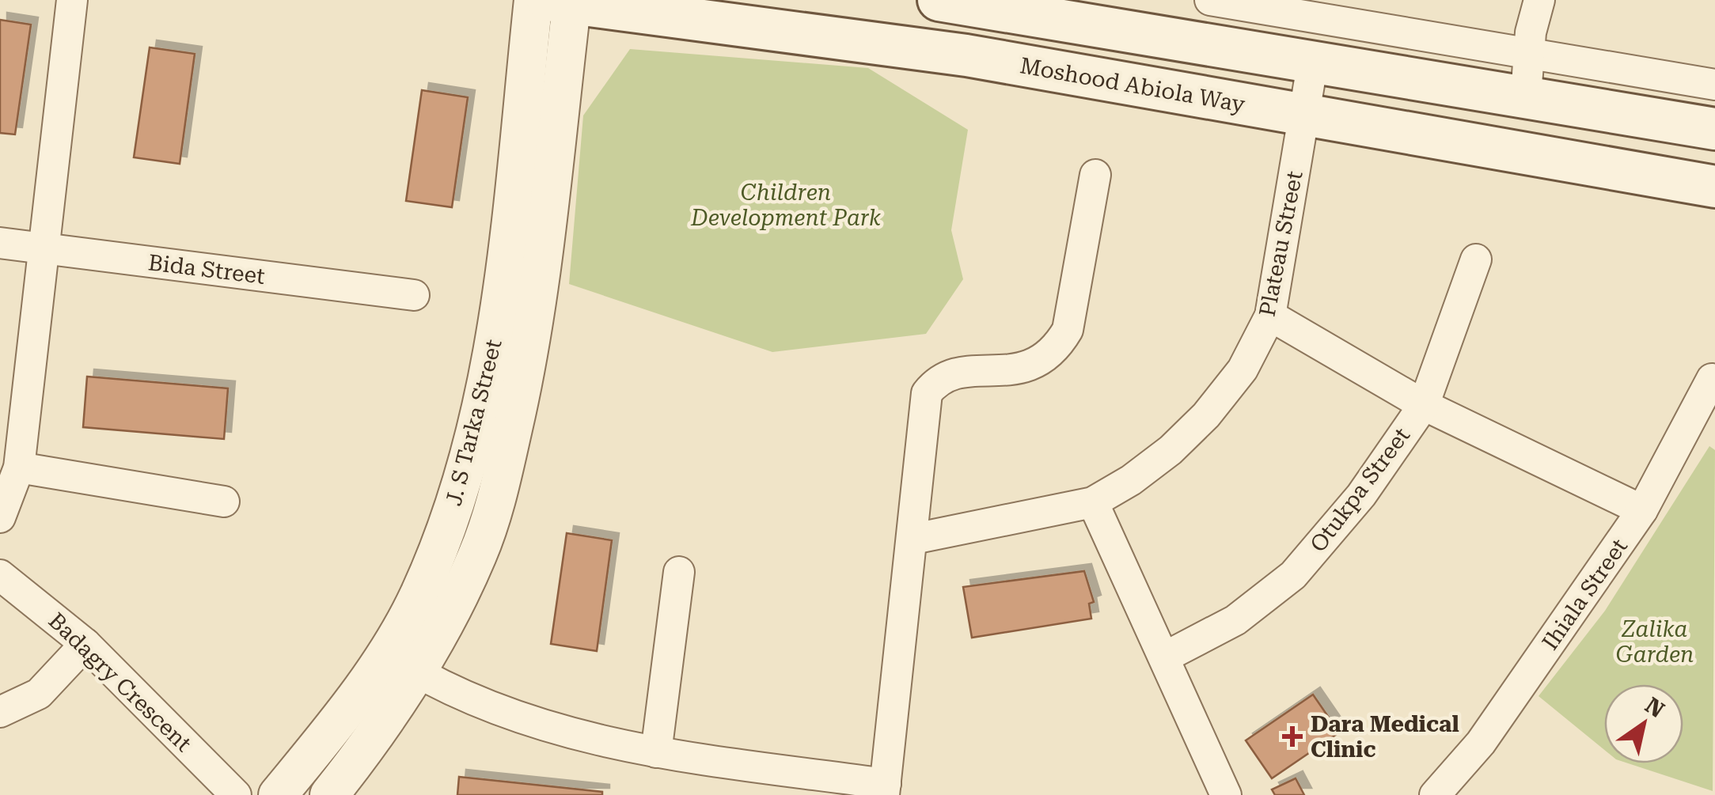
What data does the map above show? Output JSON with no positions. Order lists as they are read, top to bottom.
{
  "streets": {
    "main road": ["Moshood Abiola Way"],
    "street": [
      "Plateau Street",
      "Bida Street",
      "J. S Tarka Street",
      "Otukpa Street",
      "Ihiala Street",
      "Badagry Crescent"
    ]
  },
  "crossings": [
    ["Moshood Abiola Way", "Plateau Street"],
    ["Moshood Abiola Way", "J. S Tarka Street"]
  ],
  "parks": ["Children Development Park", "Zalika Garden"],
  "places": {
    "health": ["Dara Medical Clinic"]
  },
  "north": "top right"
}
